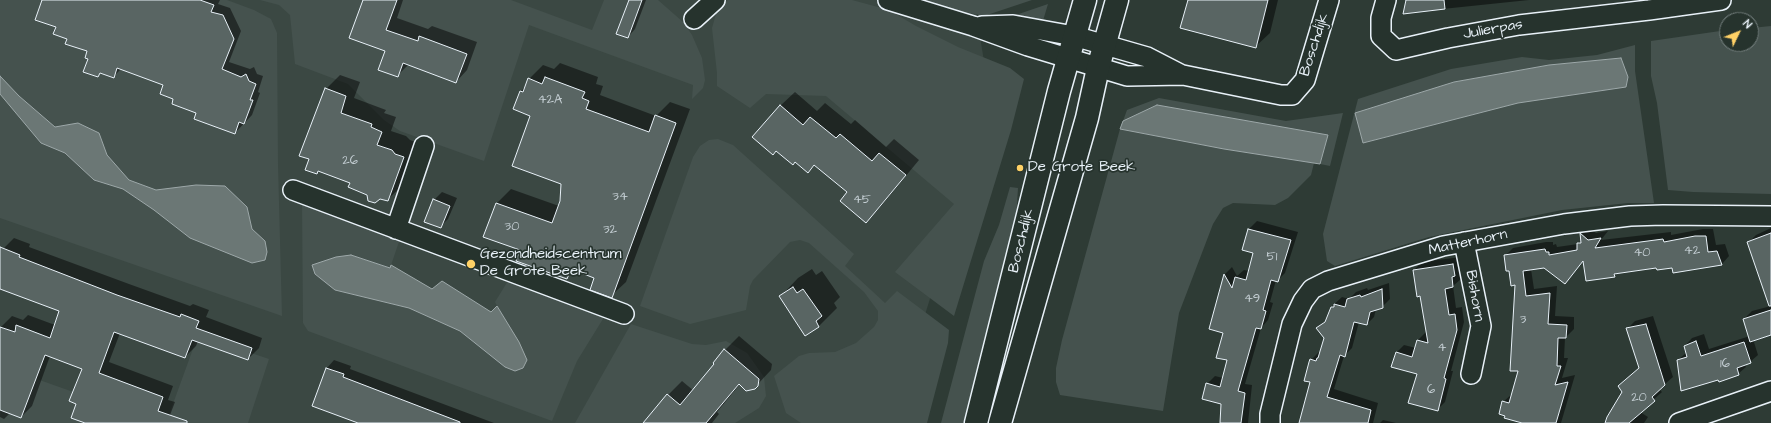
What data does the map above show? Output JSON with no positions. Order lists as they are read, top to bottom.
{
  "streets": {
    "main road": ["Boschdijk"],
    "street": ["Julierpas", "Matterhorn", "Bishorn"]
  },
  "crossings": [
    ["Matterhorn", "Bishorn"]
  ],
  "places": ["De Grote Beek", "Gezondheidscentrum De Grote Beek"],
  "house_numbers": [
    "42A",
    "26",
    "34",
    "45",
    "30",
    "32",
    "42",
    "40",
    "51",
    "49",
    "3",
    "4",
    "16",
    "6",
    "20"
  ],
  "north": "top right"
}
